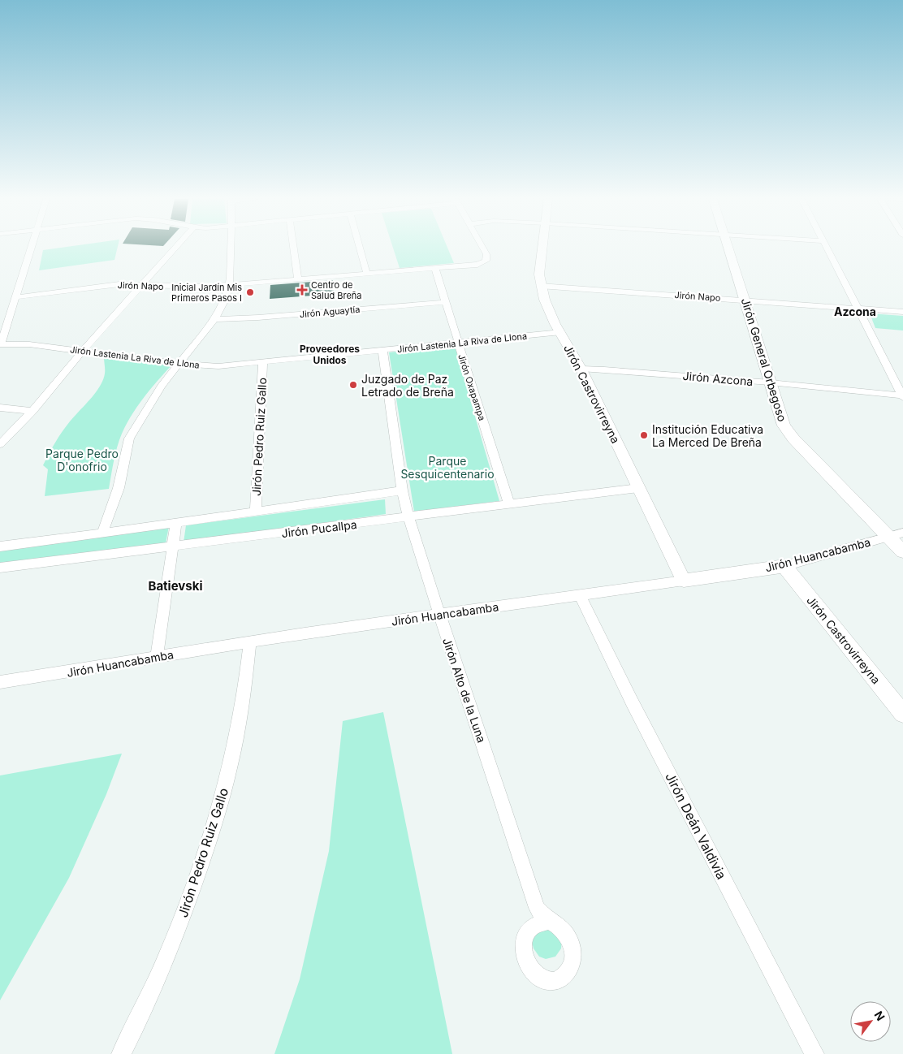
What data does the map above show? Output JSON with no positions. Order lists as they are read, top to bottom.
{
  "streets": {
    "street": [
      "Jirón Napo",
      "Jirón Aguaytía",
      "Jirón Lastenia La Riva de Llona",
      "Jirón General Orbegoso",
      "Jirón Azcona",
      "Jirón Oxapampa",
      "Jirón Castrovirreyna",
      "Jirón Pedro Ruiz Gallo",
      "Jirón Pucallpa",
      "Jirón Huancabamba",
      "Jirón Alto de la Luna",
      "Jirón Deán Valdivia"
    ]
  },
  "crossings": [
    ["Jirón Napo", "Jirón General Orbegoso"],
    ["Jirón Napo", "Jirón Oxapampa"],
    ["Jirón Napo", "Jirón Castrovirreyna"],
    ["Jirón Aguaytía", "Jirón Oxapampa"],
    ["Jirón Lastenia La Riva de Llona", "Jirón Oxapampa"],
    ["Jirón Lastenia La Riva de Llona", "Jirón Castrovirreyna"],
    ["Jirón Lastenia La Riva de Llona", "Jirón Pedro Ruiz Gallo"],
    ["Jirón Lastenia La Riva de Llona", "Jirón Alto de la Luna"],
    ["Jirón General Orbegoso", "Jirón Azcona"],
    ["Jirón General Orbegoso", "Jirón Huancabamba"],
    ["Jirón Azcona", "Jirón Castrovirreyna"],
    ["Jirón Oxapampa", "Jirón Pucallpa"],
    ["Jirón Castrovirreyna", "Jirón Pucallpa"],
    ["Jirón Castrovirreyna", "Jirón Huancabamba"],
    ["Jirón Pedro Ruiz Gallo", "Jirón Huancabamba"],
    ["Jirón Pucallpa", "Jirón Alto de la Luna"],
    ["Jirón Huancabamba", "Jirón Alto de la Luna"],
    ["Jirón Huancabamba", "Jirón Deán Valdivia"]
  ],
  "districts": ["Azcona", "Proveedores Unidos", "Batievski"],
  "parks": ["Parque Pedro D'onofrio", "Parque Sesquicentenario"],
  "places": {
    "health": ["Centro de Salud Breña"],
    "other": ["Inicial Jardín Mis Primeros Pasos I", "Juzgado de Paz Letrado de Breña", "Institución Educativa La Merced De Breña"]
  },
  "north": "top right"
}
